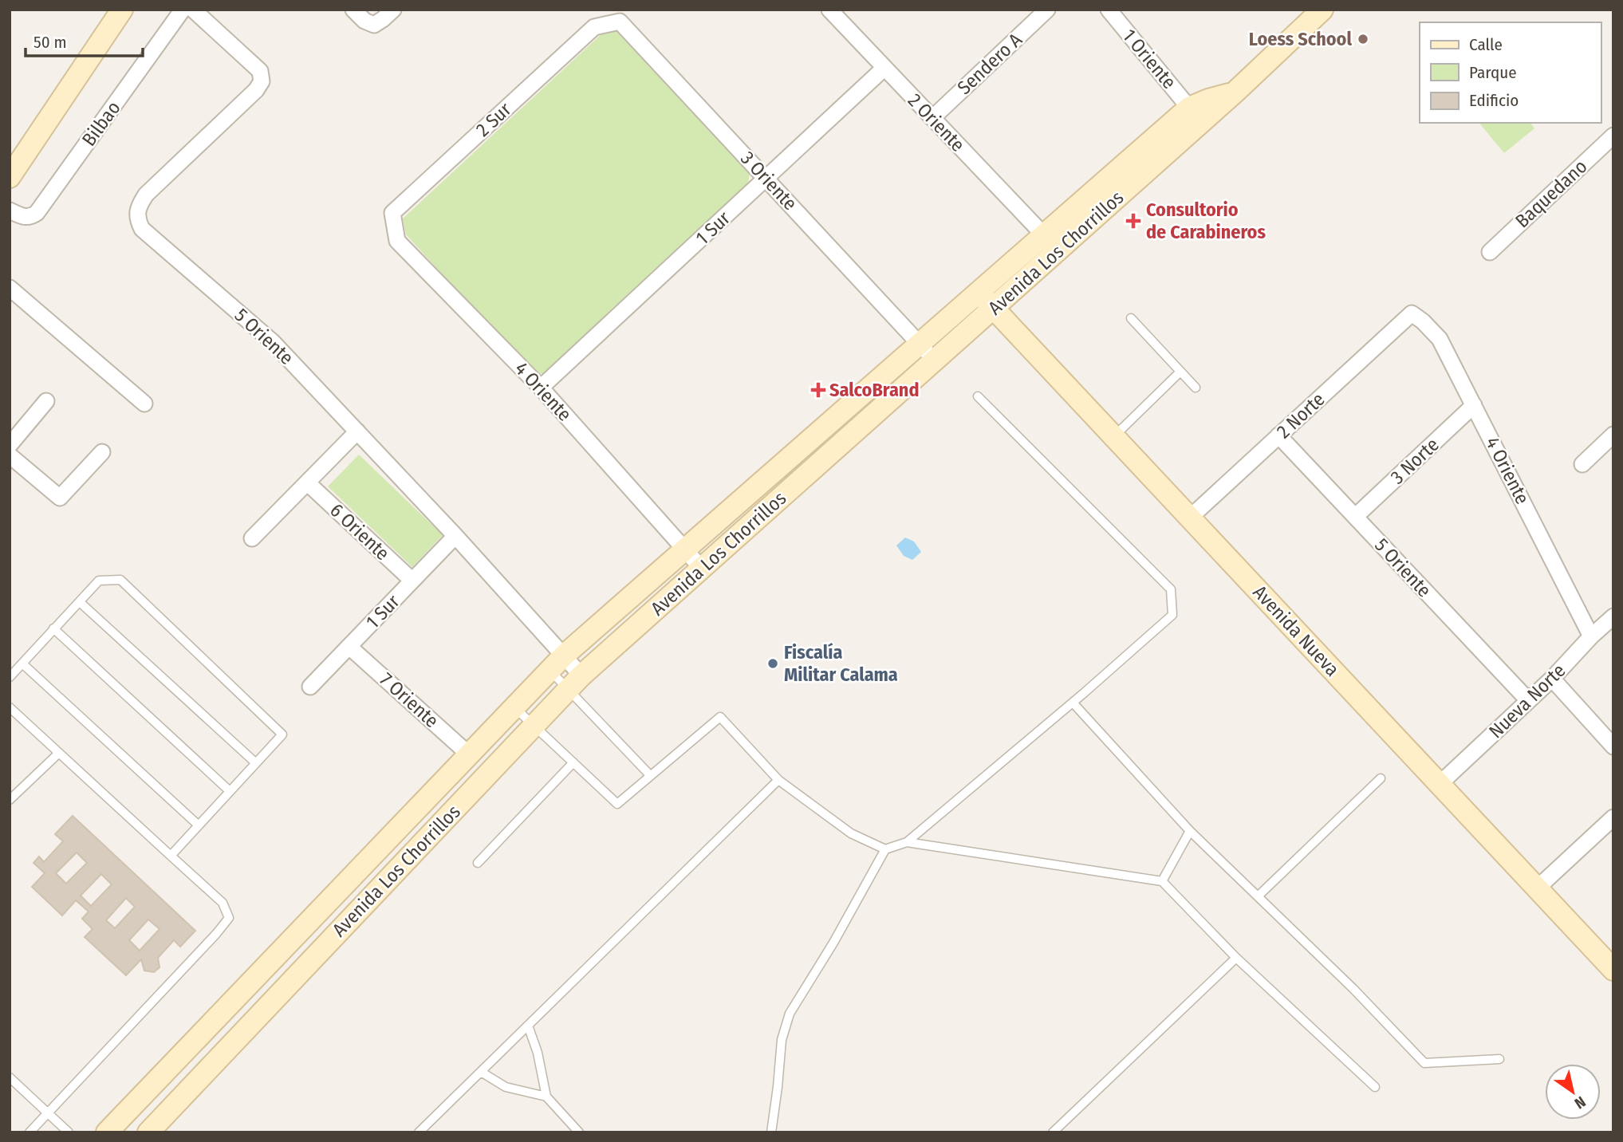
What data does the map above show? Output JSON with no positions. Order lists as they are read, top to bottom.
{
  "streets": {
    "street": [
      "1 Oriente",
      "Sendero A",
      "2 Sur",
      "2 Oriente",
      "Bilbao",
      "3 Oriente",
      "Baquedano",
      "1 Sur",
      "Avenida Los Chorrillos",
      "5 Oriente",
      "4 Oriente",
      "2 Norte",
      "3 Norte",
      "6 Oriente",
      "Avenida Nueva",
      "7 Oriente",
      "Nueva Norte"
    ]
  },
  "crossings": [
    ["1 Oriente", "Avenida Los Chorrillos"],
    ["Sendero A", "2 Oriente"],
    ["2 Sur", "3 Oriente"],
    ["2 Sur", "4 Oriente"],
    ["2 Oriente", "1 Sur"],
    ["2 Oriente", "Avenida Los Chorrillos"],
    ["3 Oriente", "1 Sur"],
    ["3 Oriente", "Avenida Los Chorrillos"],
    ["1 Sur", "5 Oriente"],
    ["1 Sur", "4 Oriente"],
    ["1 Sur", "6 Oriente"],
    ["1 Sur", "7 Oriente"],
    ["Avenida Los Chorrillos", "5 Oriente"],
    ["Avenida Los Chorrillos", "4 Oriente"],
    ["Avenida Los Chorrillos", "Avenida Nueva"],
    ["Avenida Los Chorrillos", "7 Oriente"],
    ["5 Oriente", "2 Norte"],
    ["5 Oriente", "3 Norte"],
    ["5 Oriente", "Nueva Norte"],
    ["4 Oriente", "2 Norte"],
    ["4 Oriente", "3 Norte"],
    ["4 Oriente", "Nueva Norte"],
    ["2 Norte", "Avenida Nueva"],
    ["Avenida Nueva", "Nueva Norte"]
  ],
  "places": {
    "other": ["Loess School", "Fiscalía Militar Calama"],
    "health": ["Consultorio de Carabineros", "SalcoBrand"]
  },
  "legend": ["Calle", "Parque", "Edificio"],
  "scale_bar": "50 m",
  "north": "bottom right"
}
